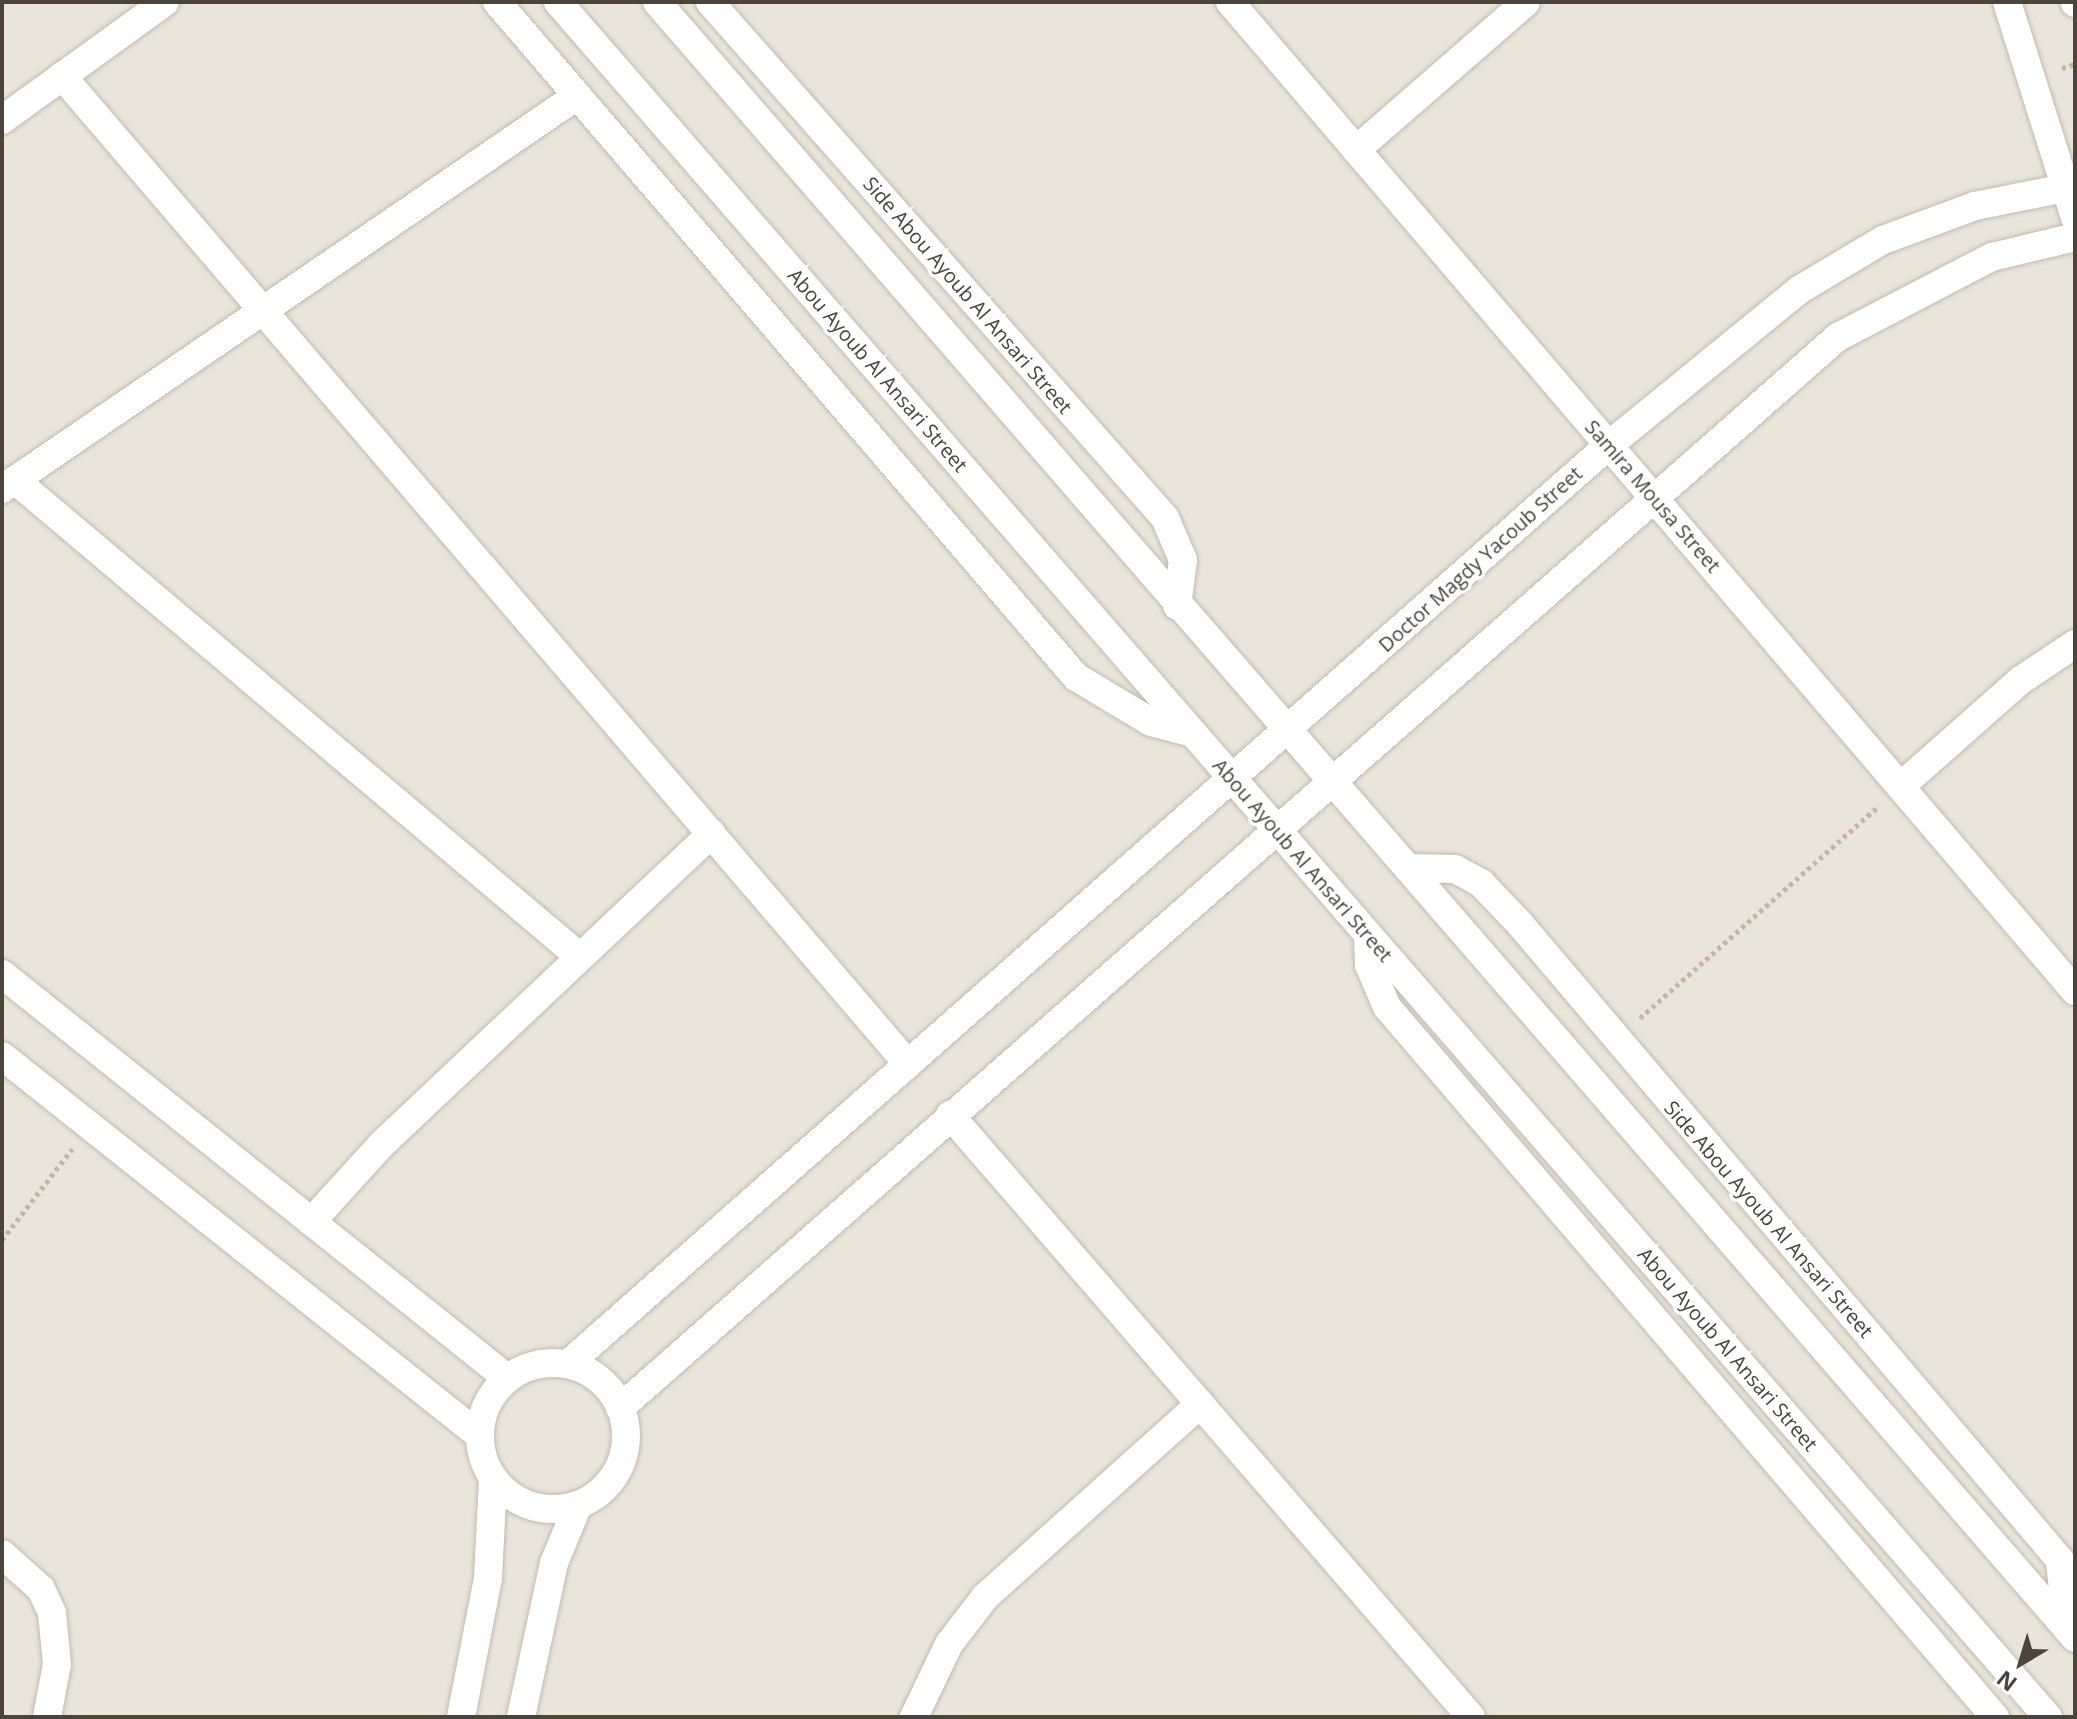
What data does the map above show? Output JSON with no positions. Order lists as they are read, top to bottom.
{
  "streets": {
    "street": [
      "Side Abou Ayoub Al Ansari Street",
      "Abou Ayoub Al Ansari Street",
      "Samira Mousa Street",
      "Doctor Magdy Yacoub Street"
    ]
  },
  "crossings": [
    ["Abou Ayoub Al Ansari Street", "Doctor Magdy Yacoub Street"],
    ["Samira Mousa Street", "Doctor Magdy Yacoub Street"]
  ],
  "north": "bottom left"
}
